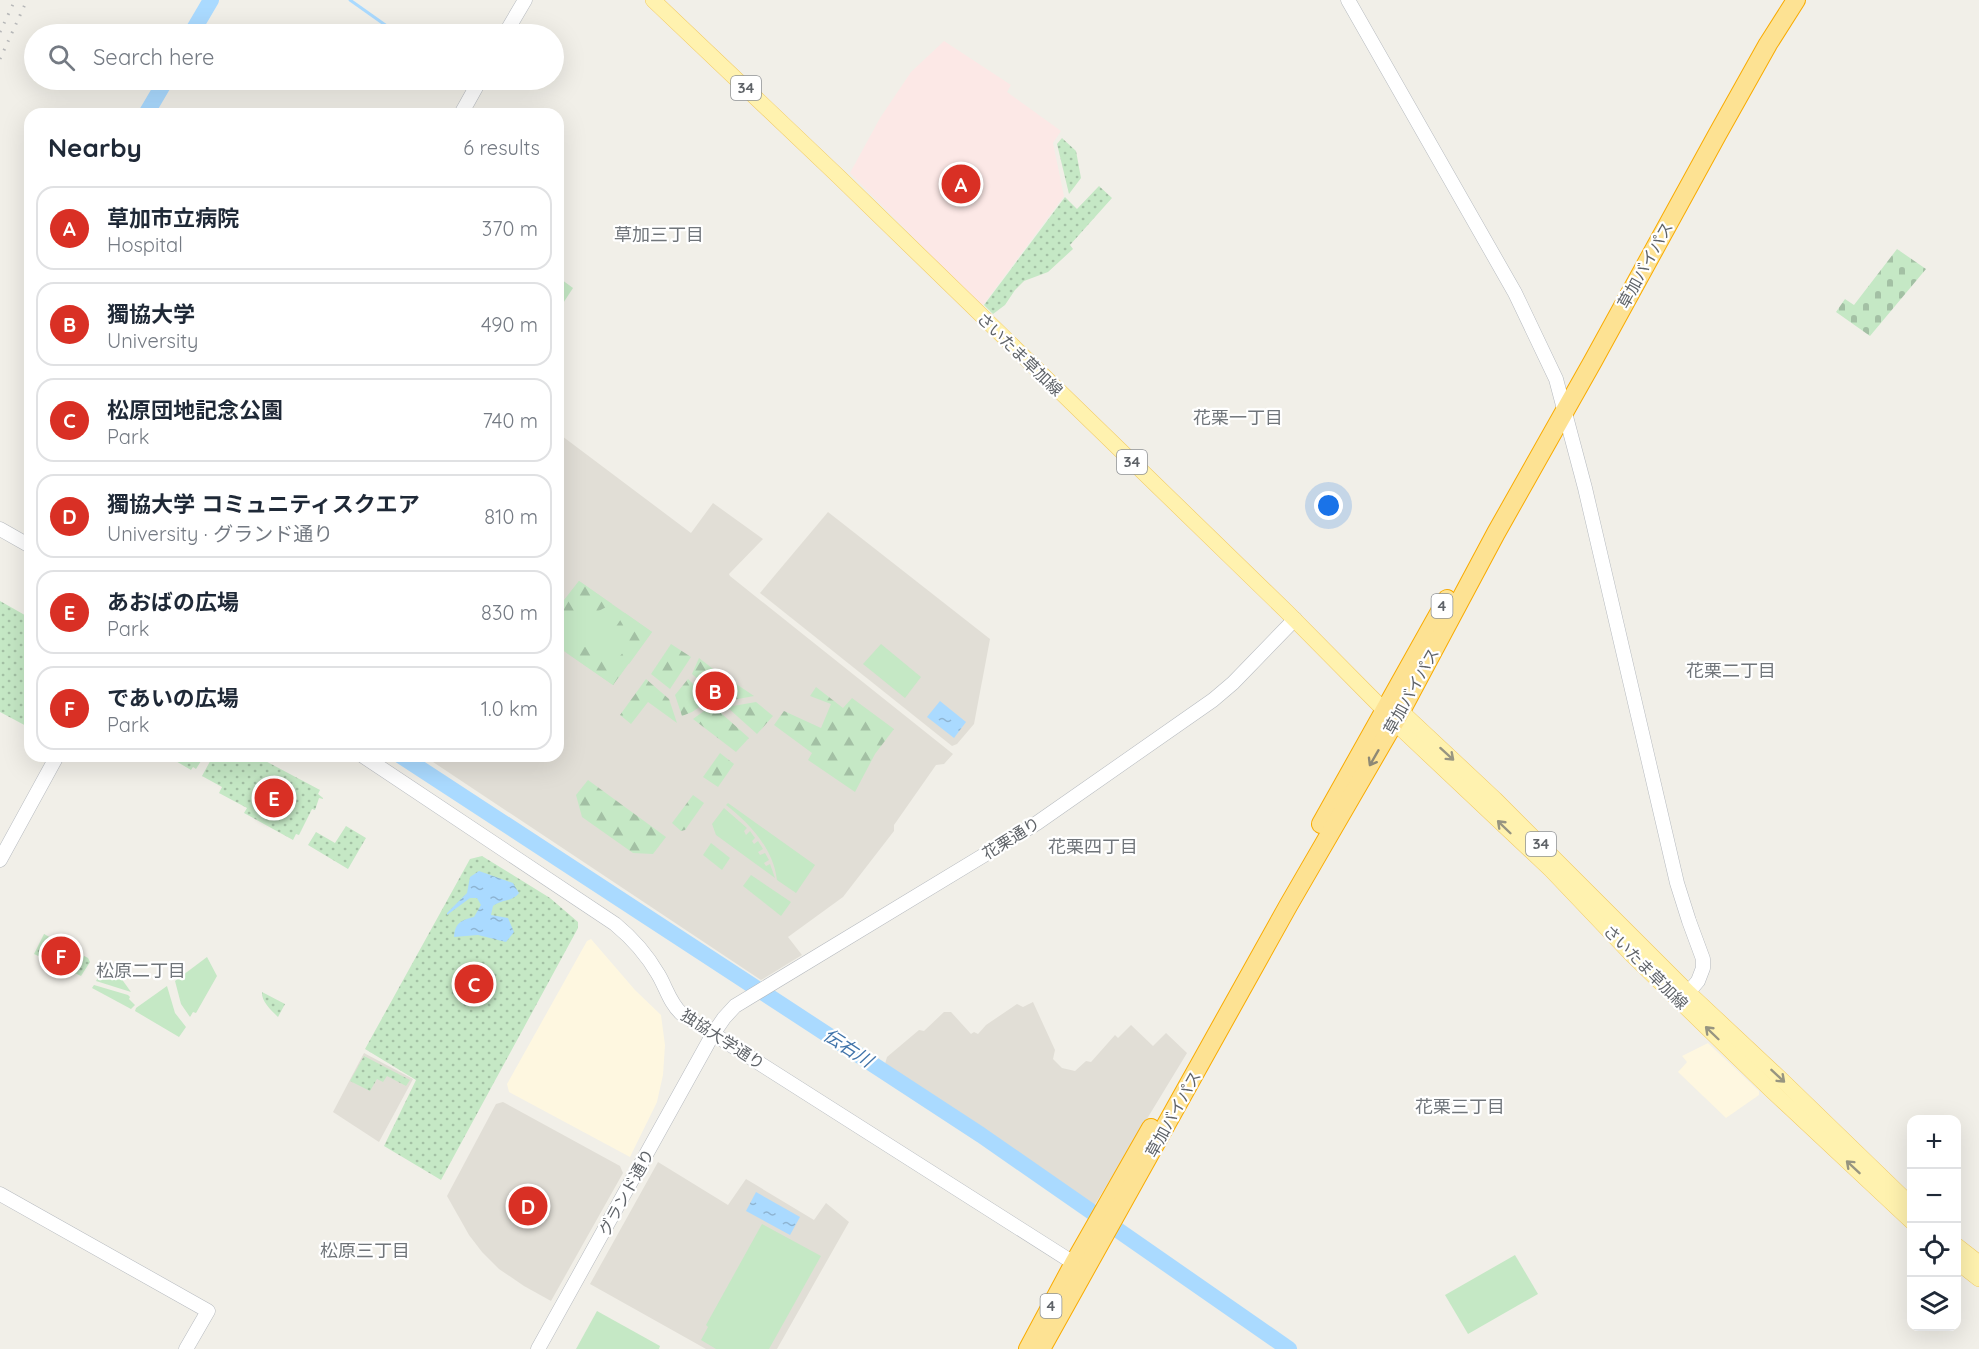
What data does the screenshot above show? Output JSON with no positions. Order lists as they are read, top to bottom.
{
  "streets": {
    "highway": ["草加バイパス", "4"],
    "main road": ["34", "さいたま草加線"],
    "street": ["花栗通り", "独協大学通り", "グランド通り"]
  },
  "crossings": [
    ["草加バイパス", "さいたま草加線"],
    ["草加バイパス", "独協大学通り"],
    ["さいたま草加線", "花栗通り"],
    ["花栗通り", "独協大学通り"],
    ["花栗通り", "グランド通り"],
    ["独協大学通り", "グランド通り"]
  ],
  "districts": [
    "草加三丁目",
    "花栗一丁目",
    "花栗二丁目",
    "花栗四丁目",
    "松原二丁目",
    "花栗三丁目",
    "松原三丁目"
  ],
  "water": ["伝右川"],
  "page": {
    "search": "Search here",
    "heading": ["Nearby", "6 results"],
    "pins": [
      "A",
      "B",
      "E",
      "F",
      "C",
      "D"
    ],
    "list": [
      {
        "mark": "A",
        "name": "草加市立病院",
        "note": "Hospital",
        "value": "370 m"
      },
      {
        "mark": "B",
        "name": "獨協大学",
        "note": "University",
        "value": "490 m"
      },
      {
        "mark": "C",
        "name": "松原団地記念公園",
        "note": "Park",
        "value": "740 m"
      },
      {
        "mark": "D",
        "name": "獨協大学 コミュニティスクエア",
        "note": "University · グランド通り",
        "value": "810 m"
      },
      {
        "mark": "E",
        "name": "あおばの広場",
        "note": "Park",
        "value": "830 m"
      },
      {
        "mark": "F",
        "name": "であいの広場",
        "note": "Park",
        "value": "1.0 km"
      }
    ],
    "map_buttons": ["+", "−"]
  }
}
